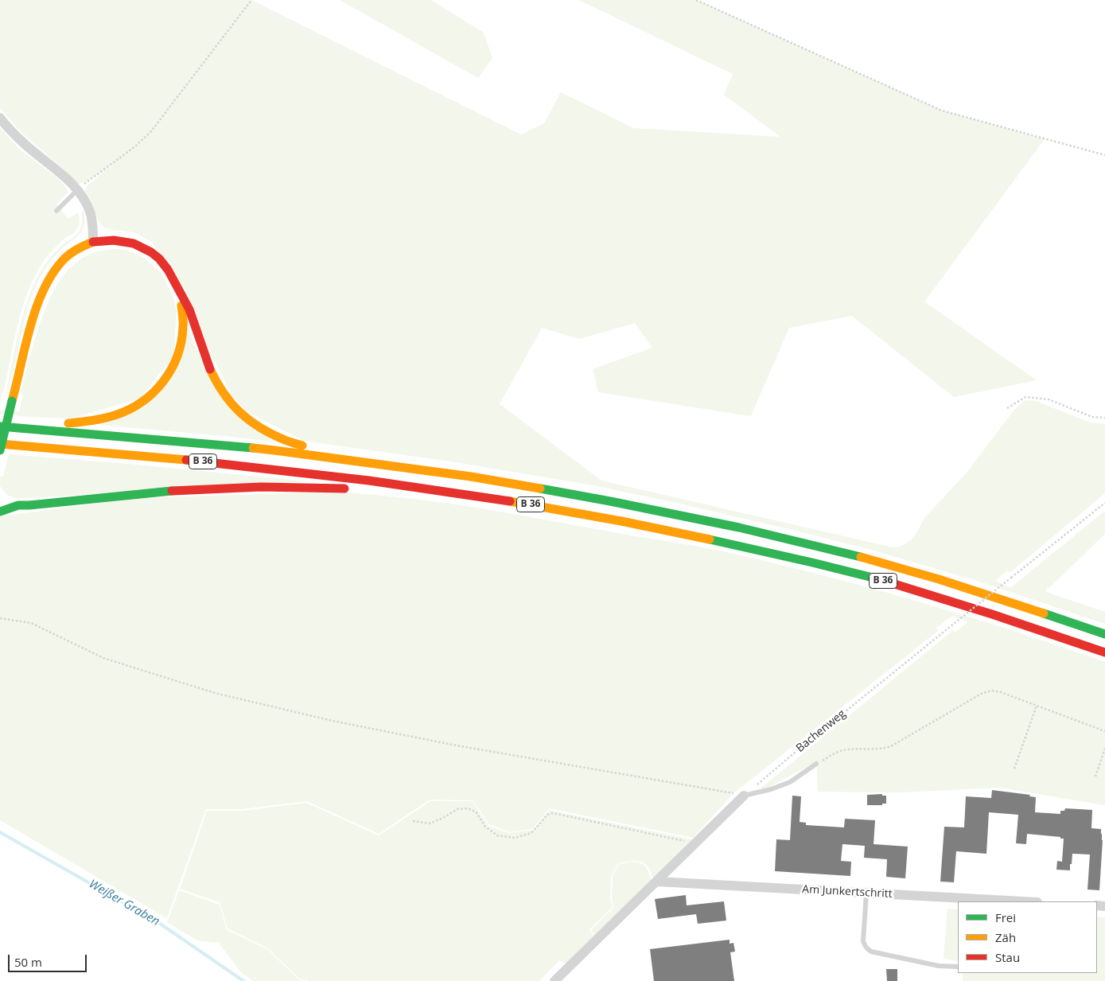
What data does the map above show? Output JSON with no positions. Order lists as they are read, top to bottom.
{
  "streets": {
    "main road": ["B 36"],
    "street": ["Am Junkertschritt"],
    "path": ["Bachenweg"]
  },
  "water": ["Weißer Graben"],
  "legend": ["Frei", "Zäh", "Stau"],
  "scale_bar": "50 m"
}
